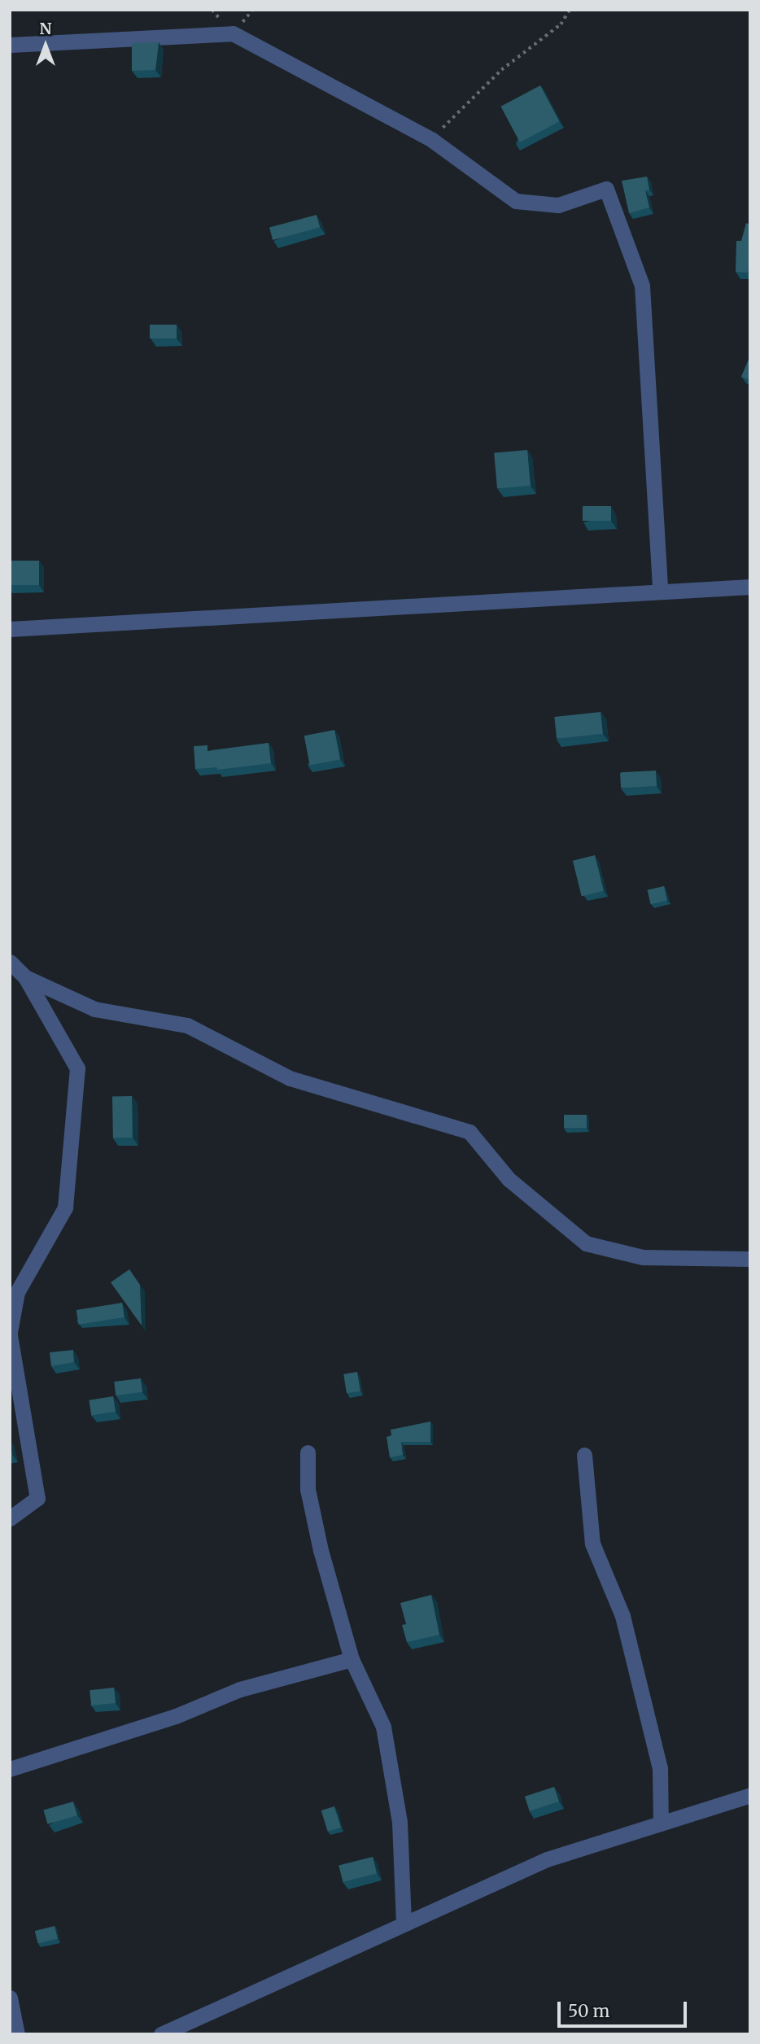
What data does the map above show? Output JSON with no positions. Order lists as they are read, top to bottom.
{
  "scale_bar": "50 m",
  "north": "top"
}
